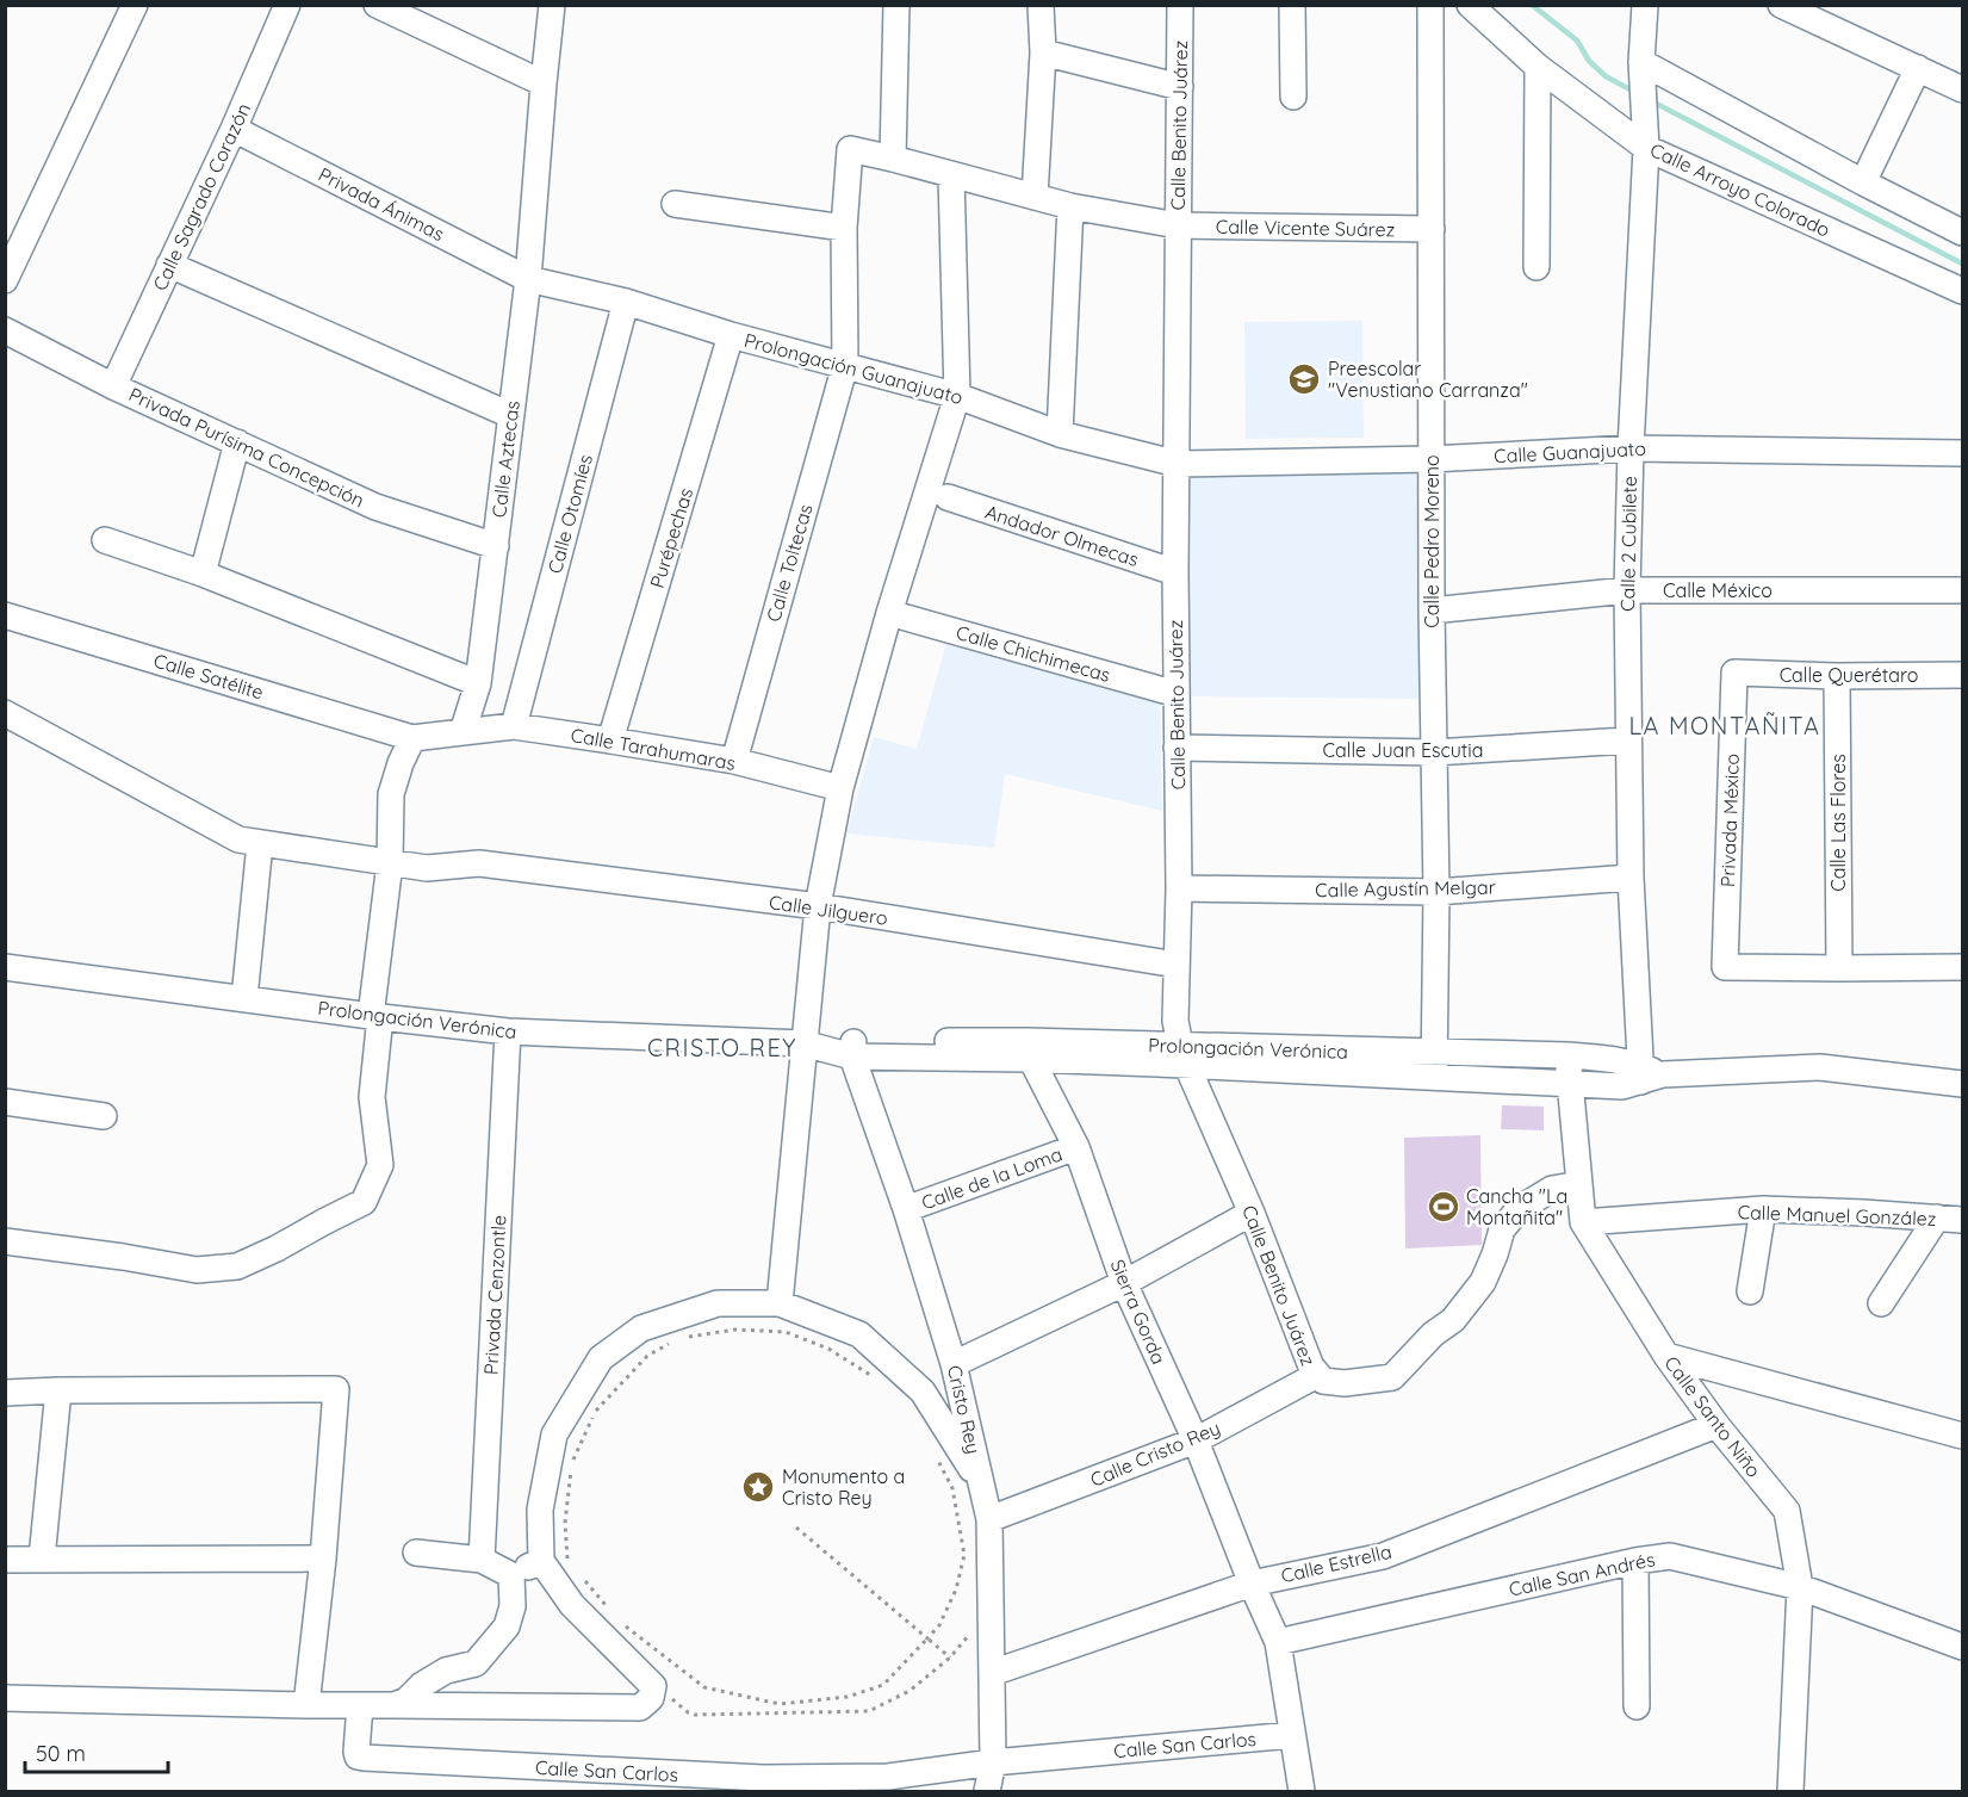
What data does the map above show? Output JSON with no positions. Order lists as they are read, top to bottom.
{
  "streets": {
    "street": [
      "Calle Benito Juárez",
      "Calle Arroyo Colorado",
      "Calle Sagrado Corazón",
      "Privada Ánimas",
      "Calle Vicente Suárez",
      "Prolongación Guanajuato",
      "Privada Purísima Concepción",
      "Calle Guanajuato",
      "Calle Aztecas",
      "Calle Otomíes",
      "Andador Olmecas",
      "Purépechas",
      "Calle Pedro Moreno",
      "Calle 2 Cubilete",
      "Calle Toltecas",
      "Calle México",
      "Calle Chichimecas",
      "Calle Querétaro",
      "Calle Satélite",
      "Calle Tarahumaras",
      "Calle Juan Escutia",
      "Privada México",
      "Calle Las Flores",
      "Calle Agustín Melgar",
      "Calle Jilguero",
      "Prolongación Verónica",
      "Calle de la Loma",
      "Calle Manuel González",
      "Privada Cenzontle",
      "Sierra Gorda",
      "Cristo Rey",
      "Calle Santo Niño",
      "Calle Cristo Rey",
      "Calle Estrella",
      "Calle San Andrés",
      "Calle San Carlos"
    ]
  },
  "crossings": [
    ["Calle Benito Juárez", "Calle Vicente Suárez"],
    ["Calle Benito Juárez", "Prolongación Guanajuato"],
    ["Calle Benito Juárez", "Calle Guanajuato"],
    ["Calle Benito Juárez", "Andador Olmecas"],
    ["Calle Benito Juárez", "Calle Chichimecas"],
    ["Calle Benito Juárez", "Calle Juan Escutia"],
    ["Calle Benito Juárez", "Calle Agustín Melgar"],
    ["Calle Benito Juárez", "Calle Jilguero"],
    ["Calle Benito Juárez", "Prolongación Verónica"],
    ["Calle Benito Juárez", "Calle Cristo Rey"],
    ["Calle Arroyo Colorado", "Calle 2 Cubilete"],
    ["Calle Sagrado Corazón", "Privada Ánimas"],
    ["Calle Sagrado Corazón", "Privada Purísima Concepción"],
    ["Privada Ánimas", "Prolongación Guanajuato"],
    ["Privada Ánimas", "Calle Aztecas"],
    ["Calle Vicente Suárez", "Calle Pedro Moreno"],
    ["Calle Vicente Suárez", "Calle Toltecas"],
    ["Prolongación Guanajuato", "Calle Guanajuato"],
    ["Prolongación Guanajuato", "Calle Aztecas"],
    ["Prolongación Guanajuato", "Calle Otomíes"],
    ["Prolongación Guanajuato", "Purépechas"],
    ["Prolongación Guanajuato", "Calle Toltecas"],
    ["Privada Purísima Concepción", "Calle Aztecas"],
    ["Calle Guanajuato", "Calle Pedro Moreno"],
    ["Calle Guanajuato", "Calle 2 Cubilete"],
    ["Calle Aztecas", "Calle Tarahumaras"],
    ["Calle Otomíes", "Calle Tarahumaras"],
    ["Purépechas", "Calle Tarahumaras"],
    ["Calle Pedro Moreno", "Calle México"],
    ["Calle Pedro Moreno", "Calle Juan Escutia"],
    ["Calle Pedro Moreno", "Calle Agustín Melgar"],
    ["Calle Pedro Moreno", "Prolongación Verónica"],
    ["Calle 2 Cubilete", "Calle México"],
    ["Calle 2 Cubilete", "Calle Juan Escutia"],
    ["Calle 2 Cubilete", "Calle Agustín Melgar"],
    ["Calle 2 Cubilete", "Prolongación Verónica"],
    ["Calle Toltecas", "Calle Tarahumaras"],
    ["Calle Querétaro", "Privada México"],
    ["Calle Querétaro", "Calle Las Flores"],
    ["Privada México", "Calle Las Flores"],
    ["Prolongación Verónica", "Privada Cenzontle"],
    ["Prolongación Verónica", "Sierra Gorda"],
    ["Prolongación Verónica", "Cristo Rey"],
    ["Prolongación Verónica", "Calle Santo Niño"],
    ["Calle de la Loma", "Sierra Gorda"],
    ["Calle de la Loma", "Cristo Rey"],
    ["Calle Manuel González", "Calle Santo Niño"],
    ["Sierra Gorda", "Calle Cristo Rey"],
    ["Sierra Gorda", "Calle Estrella"],
    ["Sierra Gorda", "Calle San Andrés"],
    ["Sierra Gorda", "Calle San Carlos"],
    ["Cristo Rey", "Calle Cristo Rey"],
    ["Cristo Rey", "Calle Estrella"],
    ["Cristo Rey", "Calle San Carlos"],
    ["Calle Santo Niño", "Calle Estrella"],
    ["Calle Santo Niño", "Calle San Andrés"]
  ],
  "districts": ["LA MONTAÑITA", "CRISTO REY"],
  "places": {
    "school or university": ["Preescolar \"Venustiano Carranza\""],
    "sports": ["Cancha \"La Montañita\""],
    "place": ["Monumento a Cristo Rey"]
  },
  "scale_bar": "50 m"
}
